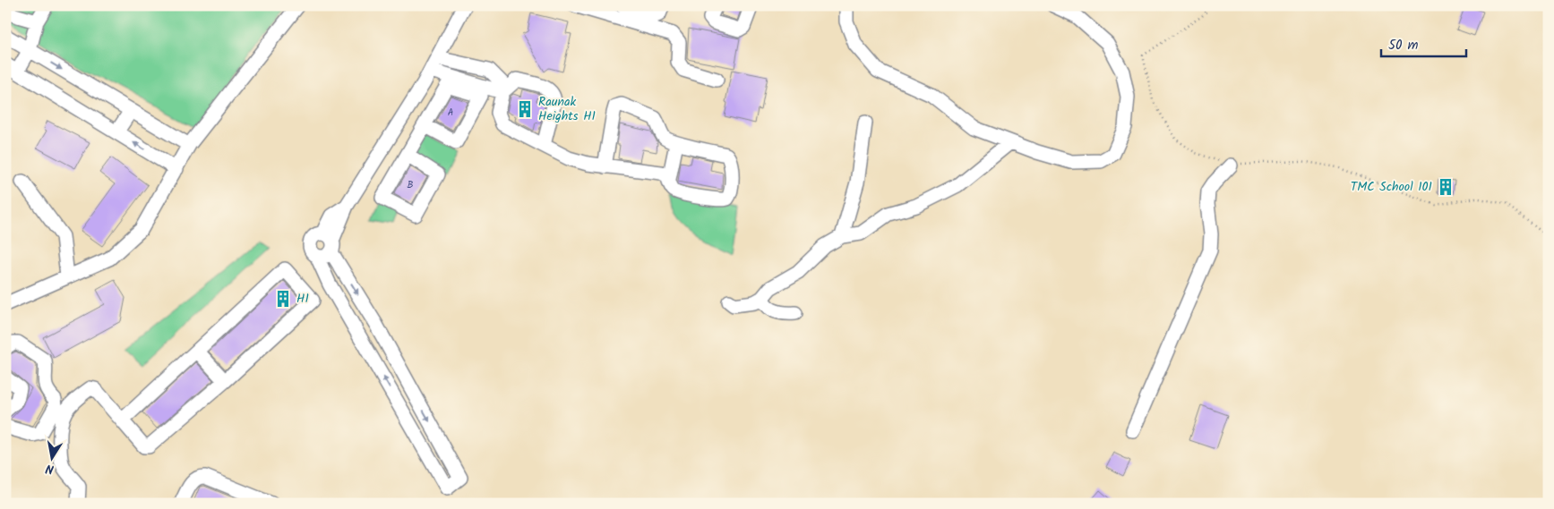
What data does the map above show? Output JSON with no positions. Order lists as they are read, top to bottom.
{
  "places": {
    "building": ["Raunak Heights H1", "TMC School 101", "H1"]
  },
  "house_numbers": ["A", "B"],
  "scale_bar": "50 m",
  "north": "bottom"
}
